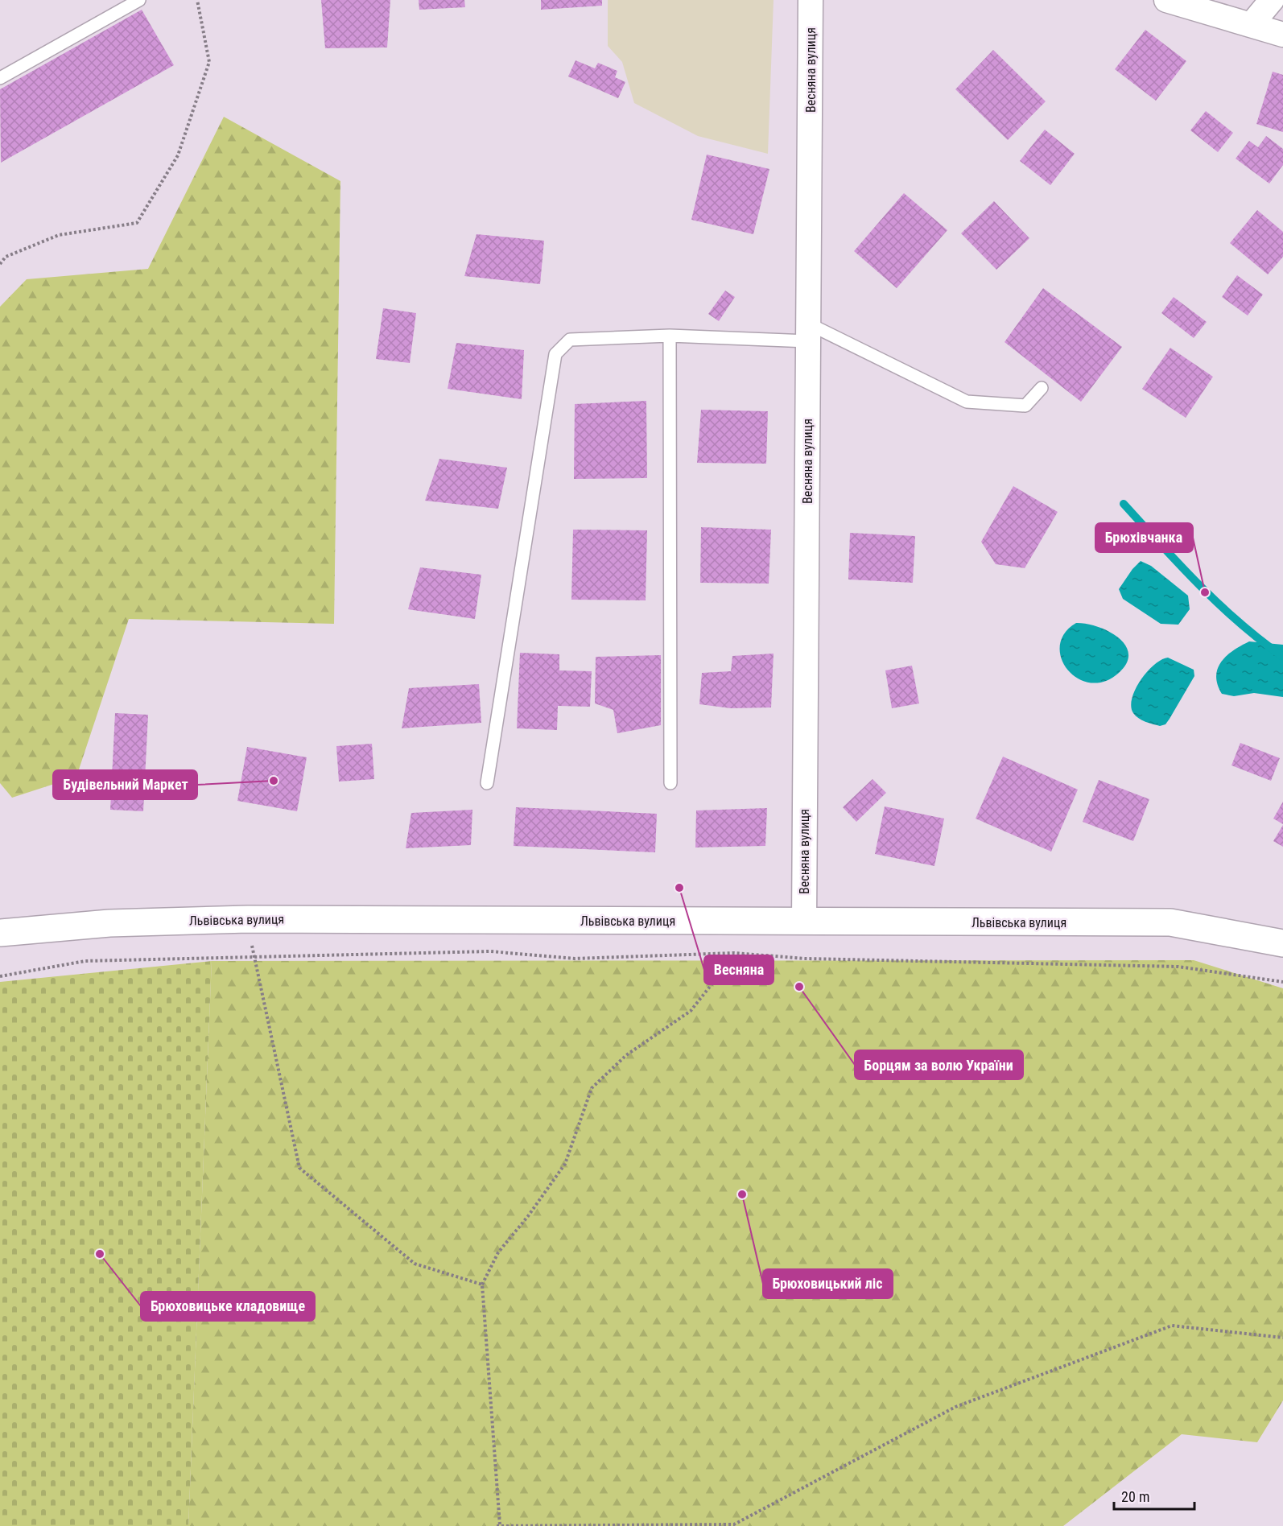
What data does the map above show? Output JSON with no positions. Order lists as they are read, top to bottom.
{
  "streets": {
    "main road": ["Львівська вулиця"],
    "street": ["Весняна вулиця"]
  },
  "crossings": [
    ["Весняна вулиця", "Львівська вулиця"]
  ],
  "places": [
    "Брюхівчанка",
    "Будівельний Маркет",
    "Весняна",
    "Борцям за волю України",
    "Брюховицький ліс",
    "Брюховицьке кладовище"
  ],
  "scale_bar": "20 m"
}
